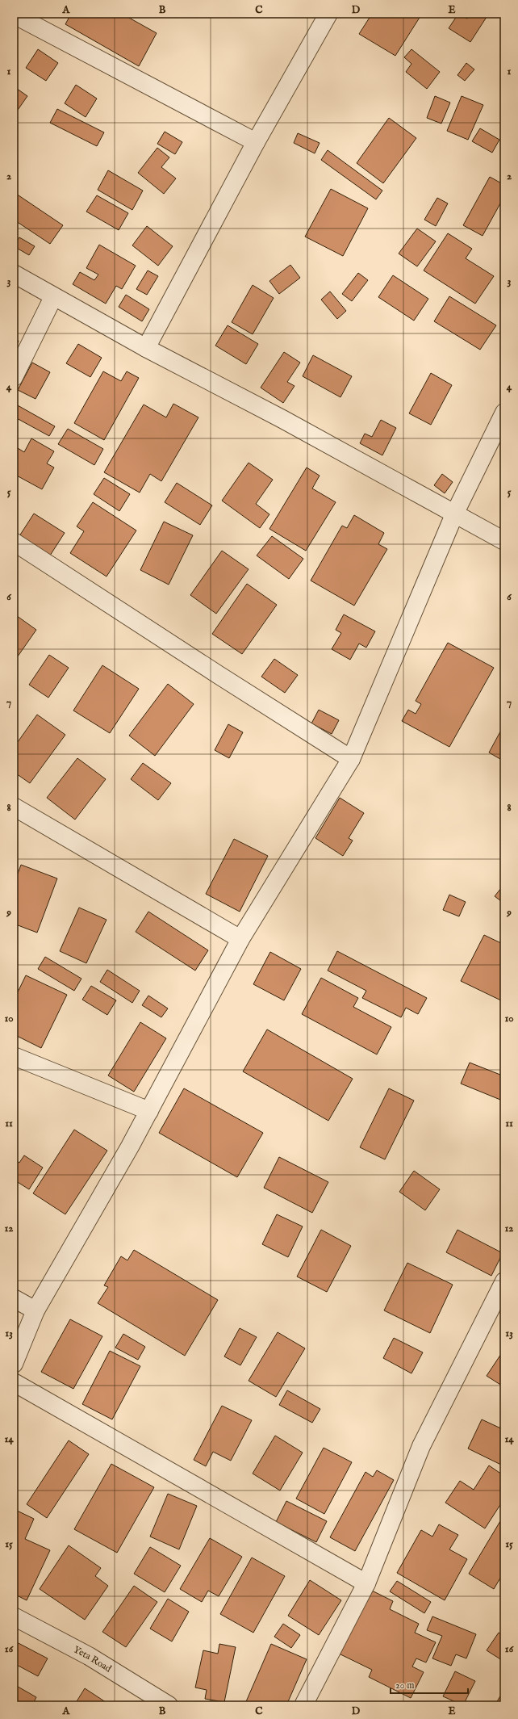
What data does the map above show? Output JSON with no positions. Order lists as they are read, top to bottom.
{
  "streets": {
    "street": ["Yeta Road"]
  },
  "scale_bar": "20 m",
  "grid": {
    "columns": [
      "A",
      "B",
      "C",
      "D",
      "E"
    ],
    "rows": [
      "1",
      "2",
      "3",
      "4",
      "5",
      "6",
      "7",
      "8",
      "9",
      "10",
      "11",
      "12",
      "13",
      "14",
      "15",
      "16"
    ]
  }
}
